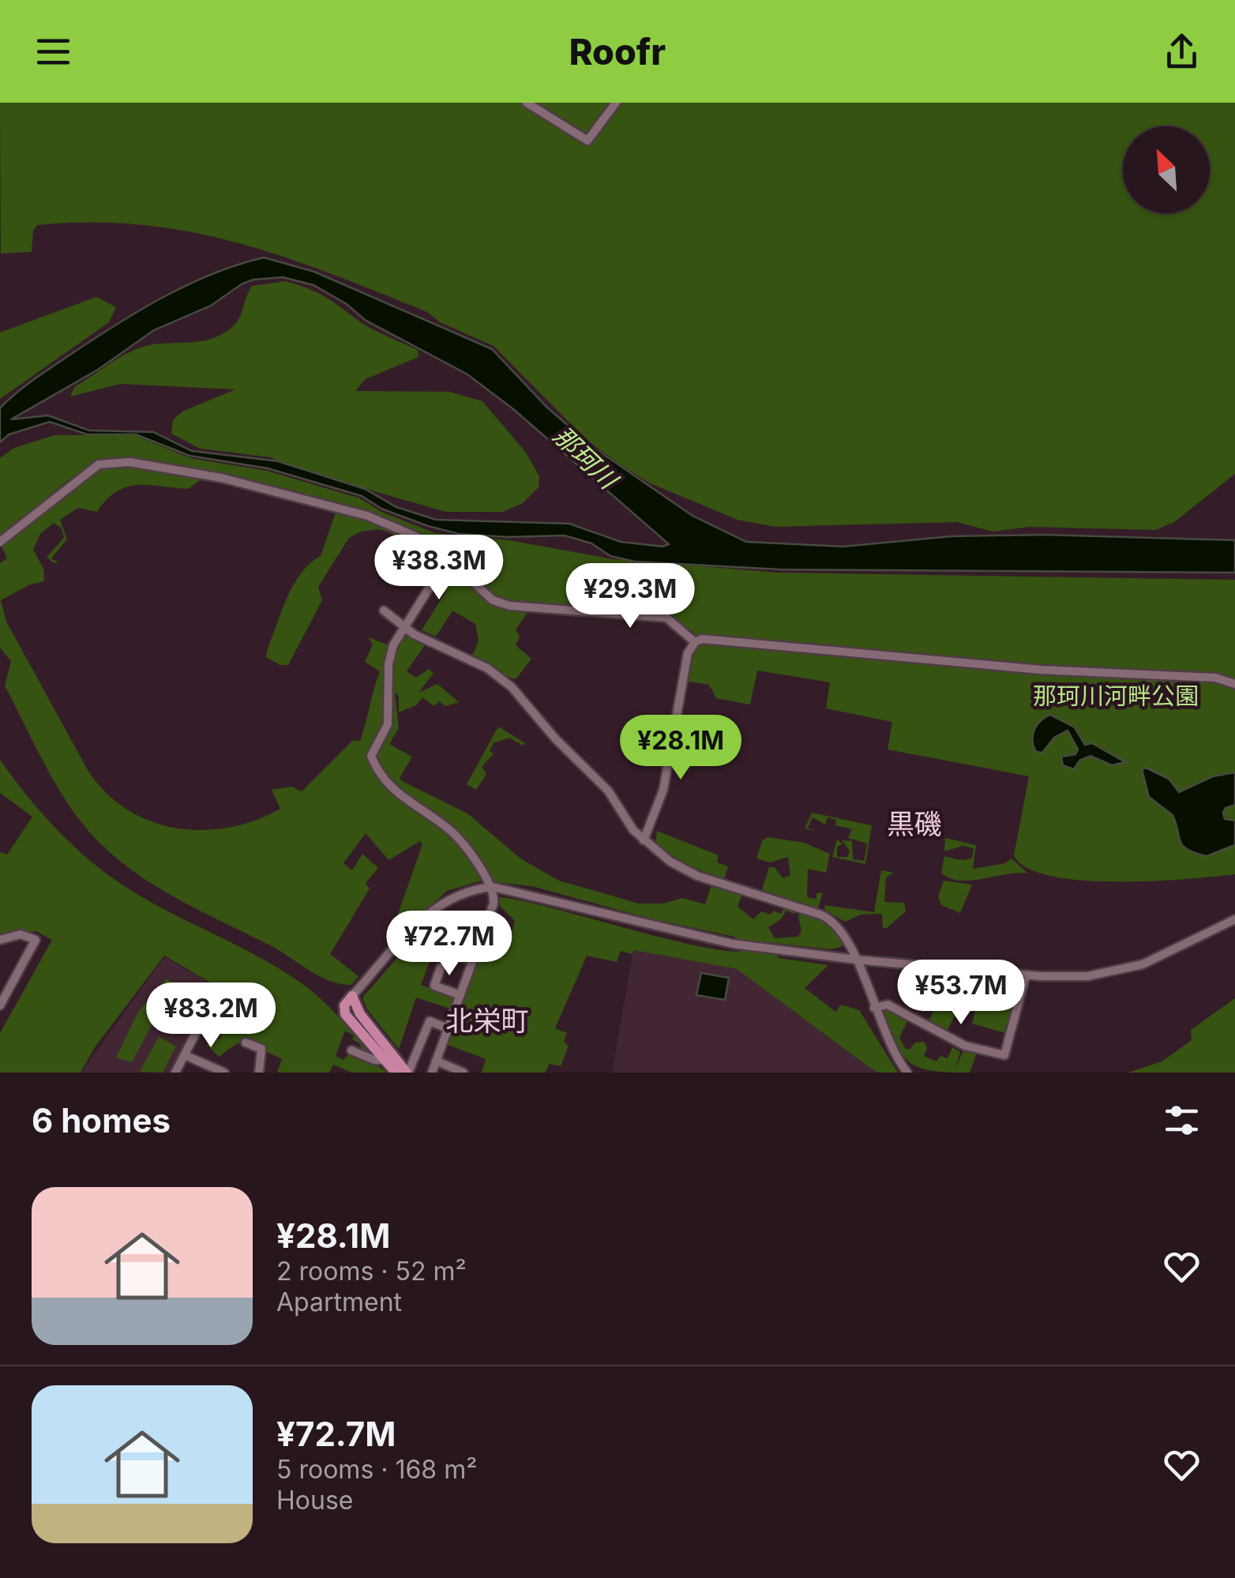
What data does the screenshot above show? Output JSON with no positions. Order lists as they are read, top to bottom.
{
  "districts": ["黒磯", "北栄町"],
  "water": ["那珂川"],
  "parks": ["那珂川河畔公園"],
  "north": "top left",
  "page": {
    "header": "Roofr",
    "price": [
      "¥38.3M",
      "¥29.3M",
      "¥28.1M",
      "¥72.7M",
      "¥53.7M",
      "¥83.2M"
    ],
    "heading": "6 homes",
    "list": [
      {
        "name": "¥28.1M",
        "note": "2 rooms · 52 m² · Apartment"
      },
      {
        "name": "¥72.7M",
        "note": "5 rooms · 168 m² · House"
      }
    ]
  }
}
